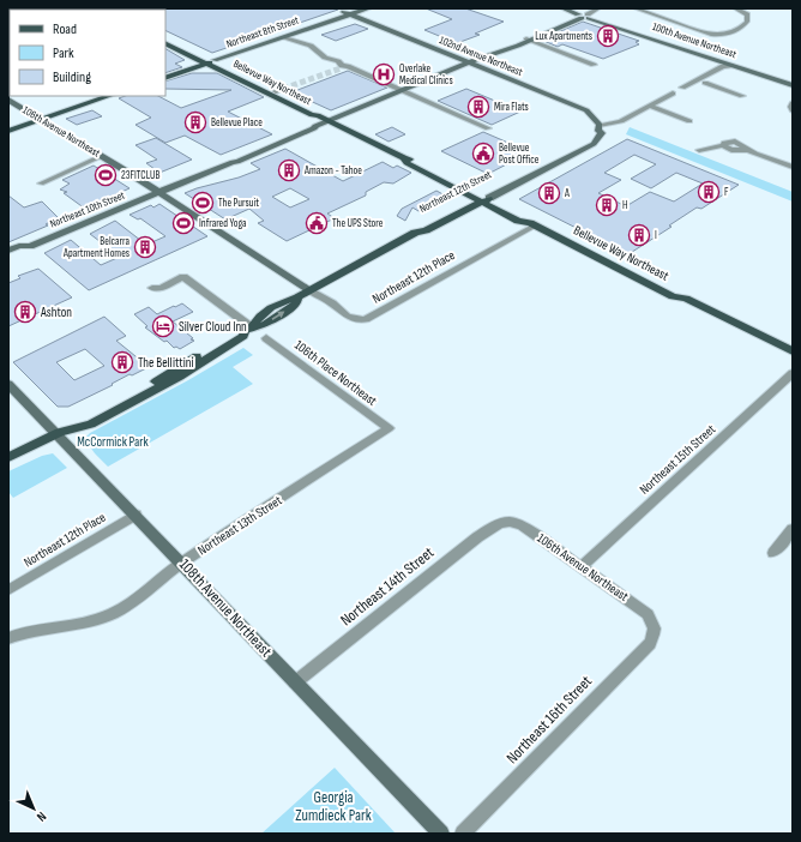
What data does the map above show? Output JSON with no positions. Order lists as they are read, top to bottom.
{
  "streets": {
    "main road": [
      "Northeast 8th Street",
      "100th Avenue Northeast",
      "102nd Avenue Northeast",
      "Bellevue Way Northeast",
      "106th Avenue Northeast",
      "Northeast 12th Street",
      "Northeast 10th Street",
      "108th Avenue Northeast"
    ],
    "street": [
      "Northeast 12th Place",
      "106th Place Northeast",
      "Northeast 15th Street",
      "Northeast 13th Street",
      "Northeast 14th Street",
      "Northeast 16th Street"
    ]
  },
  "crossings": [
    ["Northeast 8th Street", "102nd Avenue Northeast"],
    ["Northeast 8th Street", "Bellevue Way Northeast"],
    ["100th Avenue Northeast", "Northeast 10th Street"],
    ["102nd Avenue Northeast", "Northeast 12th Street"],
    ["102nd Avenue Northeast", "Northeast 10th Street"],
    ["Bellevue Way Northeast", "Northeast 12th Street"],
    ["Bellevue Way Northeast", "Northeast 10th Street"],
    ["Bellevue Way Northeast", "Northeast 12th Place"],
    ["106th Avenue Northeast", "Northeast 12th Street"],
    ["106th Avenue Northeast", "Northeast 10th Street"],
    ["106th Avenue Northeast", "Northeast 12th Place"],
    ["106th Avenue Northeast", "Northeast 15th Street"],
    ["106th Avenue Northeast", "Northeast 14th Street"],
    ["106th Avenue Northeast", "Northeast 16th Street"],
    ["Northeast 12th Street", "Northeast 12th Place"],
    ["Northeast 12th Street", "108th Avenue Northeast"],
    ["Northeast 12th Place", "108th Avenue Northeast"],
    ["106th Place Northeast", "Northeast 13th Street"],
    ["Northeast 13th Street", "108th Avenue Northeast"],
    ["Northeast 14th Street", "108th Avenue Northeast"]
  ],
  "parks": ["McCormick Park", "Georgia Zumdieck Park"],
  "places": {
    "building": [
      "Lux Apartments",
      "Mira Flats",
      "Bellevue Place",
      "Amazon - Tahoe",
      "F",
      "A",
      "H",
      "I",
      "Belcarra Apartment Homes",
      "Ashton",
      "The Bellittini"
    ],
    "hospital": ["Overlake Medical Clinics"],
    "public building": ["Bellevue Post Office", "The UPS Store"],
    "sports": ["23FITCLUB", "The Pursuit", "Infrared Yoga"],
    "hotel": ["Silver Cloud Inn"]
  },
  "legend": ["Road", "Park", "Building"],
  "north": "bottom right"
}
